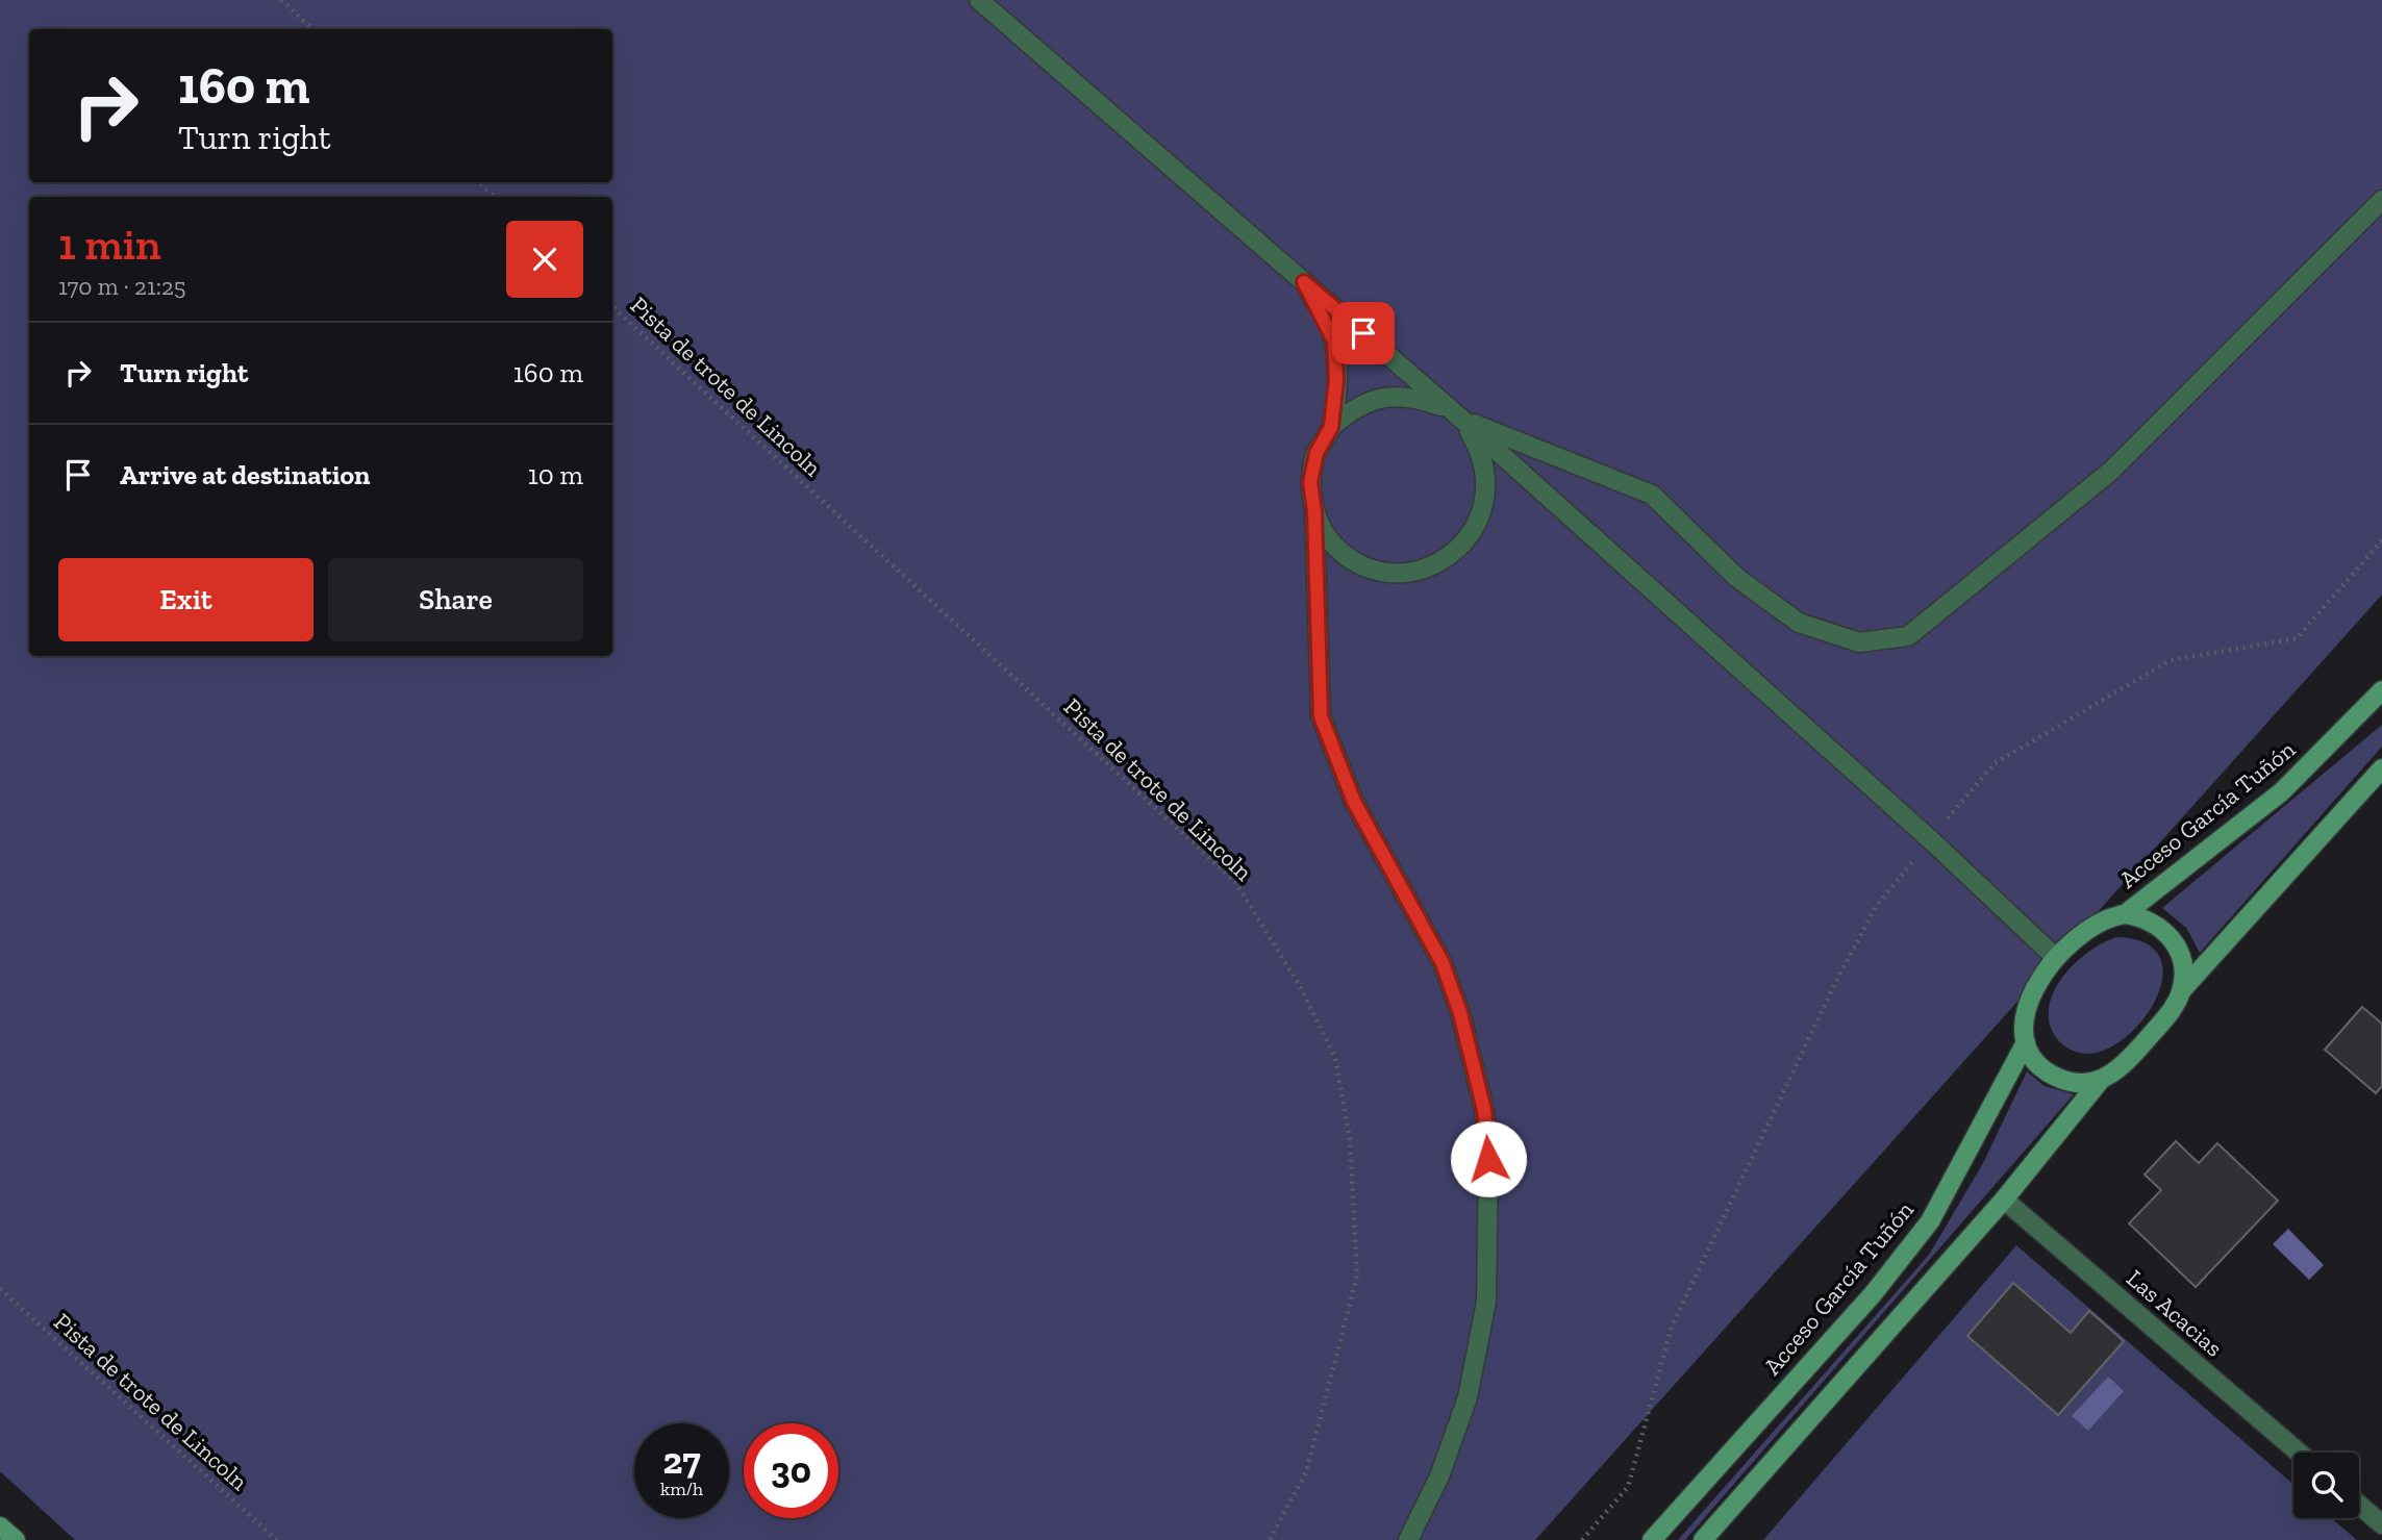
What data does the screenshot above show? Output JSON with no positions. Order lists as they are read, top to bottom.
{
  "streets": {
    "main road": ["Acceso García Tuñón"],
    "street": ["Las Acacias"],
    "path": ["Pista de trote de Lincoln"]
  },
  "page": {
    "turn": ["160 m", "Turn right"],
    "heading": ["1 min", "170 m · 21:25"],
    "list": [
      {
        "name": "Turn right",
        "value": "160 m"
      },
      {
        "name": "Arrive at destination",
        "value": "10 m"
      }
    ],
    "buttons": ["Exit", "Share"],
    "speed": "27 km/h",
    "limit": "30"
  }
}
